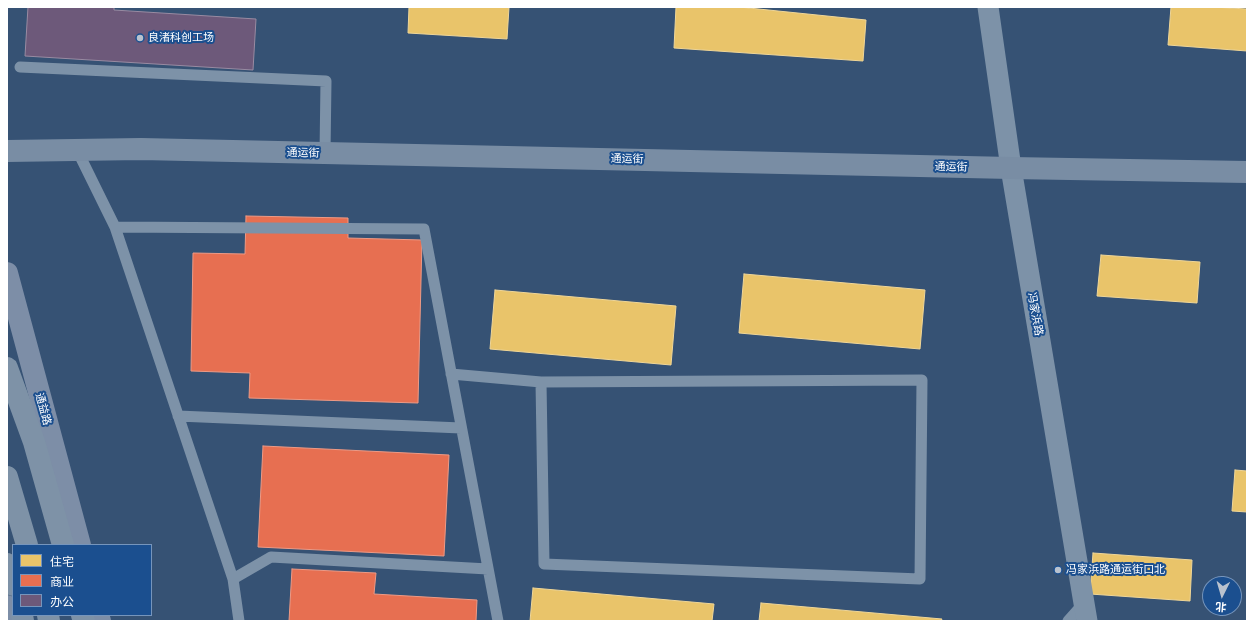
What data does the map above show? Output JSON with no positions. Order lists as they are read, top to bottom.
{
  "streets": {
    "main road": ["通益路"],
    "street": ["通运街", "冯家浜路"]
  },
  "crossings": [
    ["通运街", "冯家浜路"]
  ],
  "places": ["良渚科创工场", "冯家浜路通运街口北"],
  "legend": ["住宅", "商业", "办公"],
  "north": "bottom"
}
